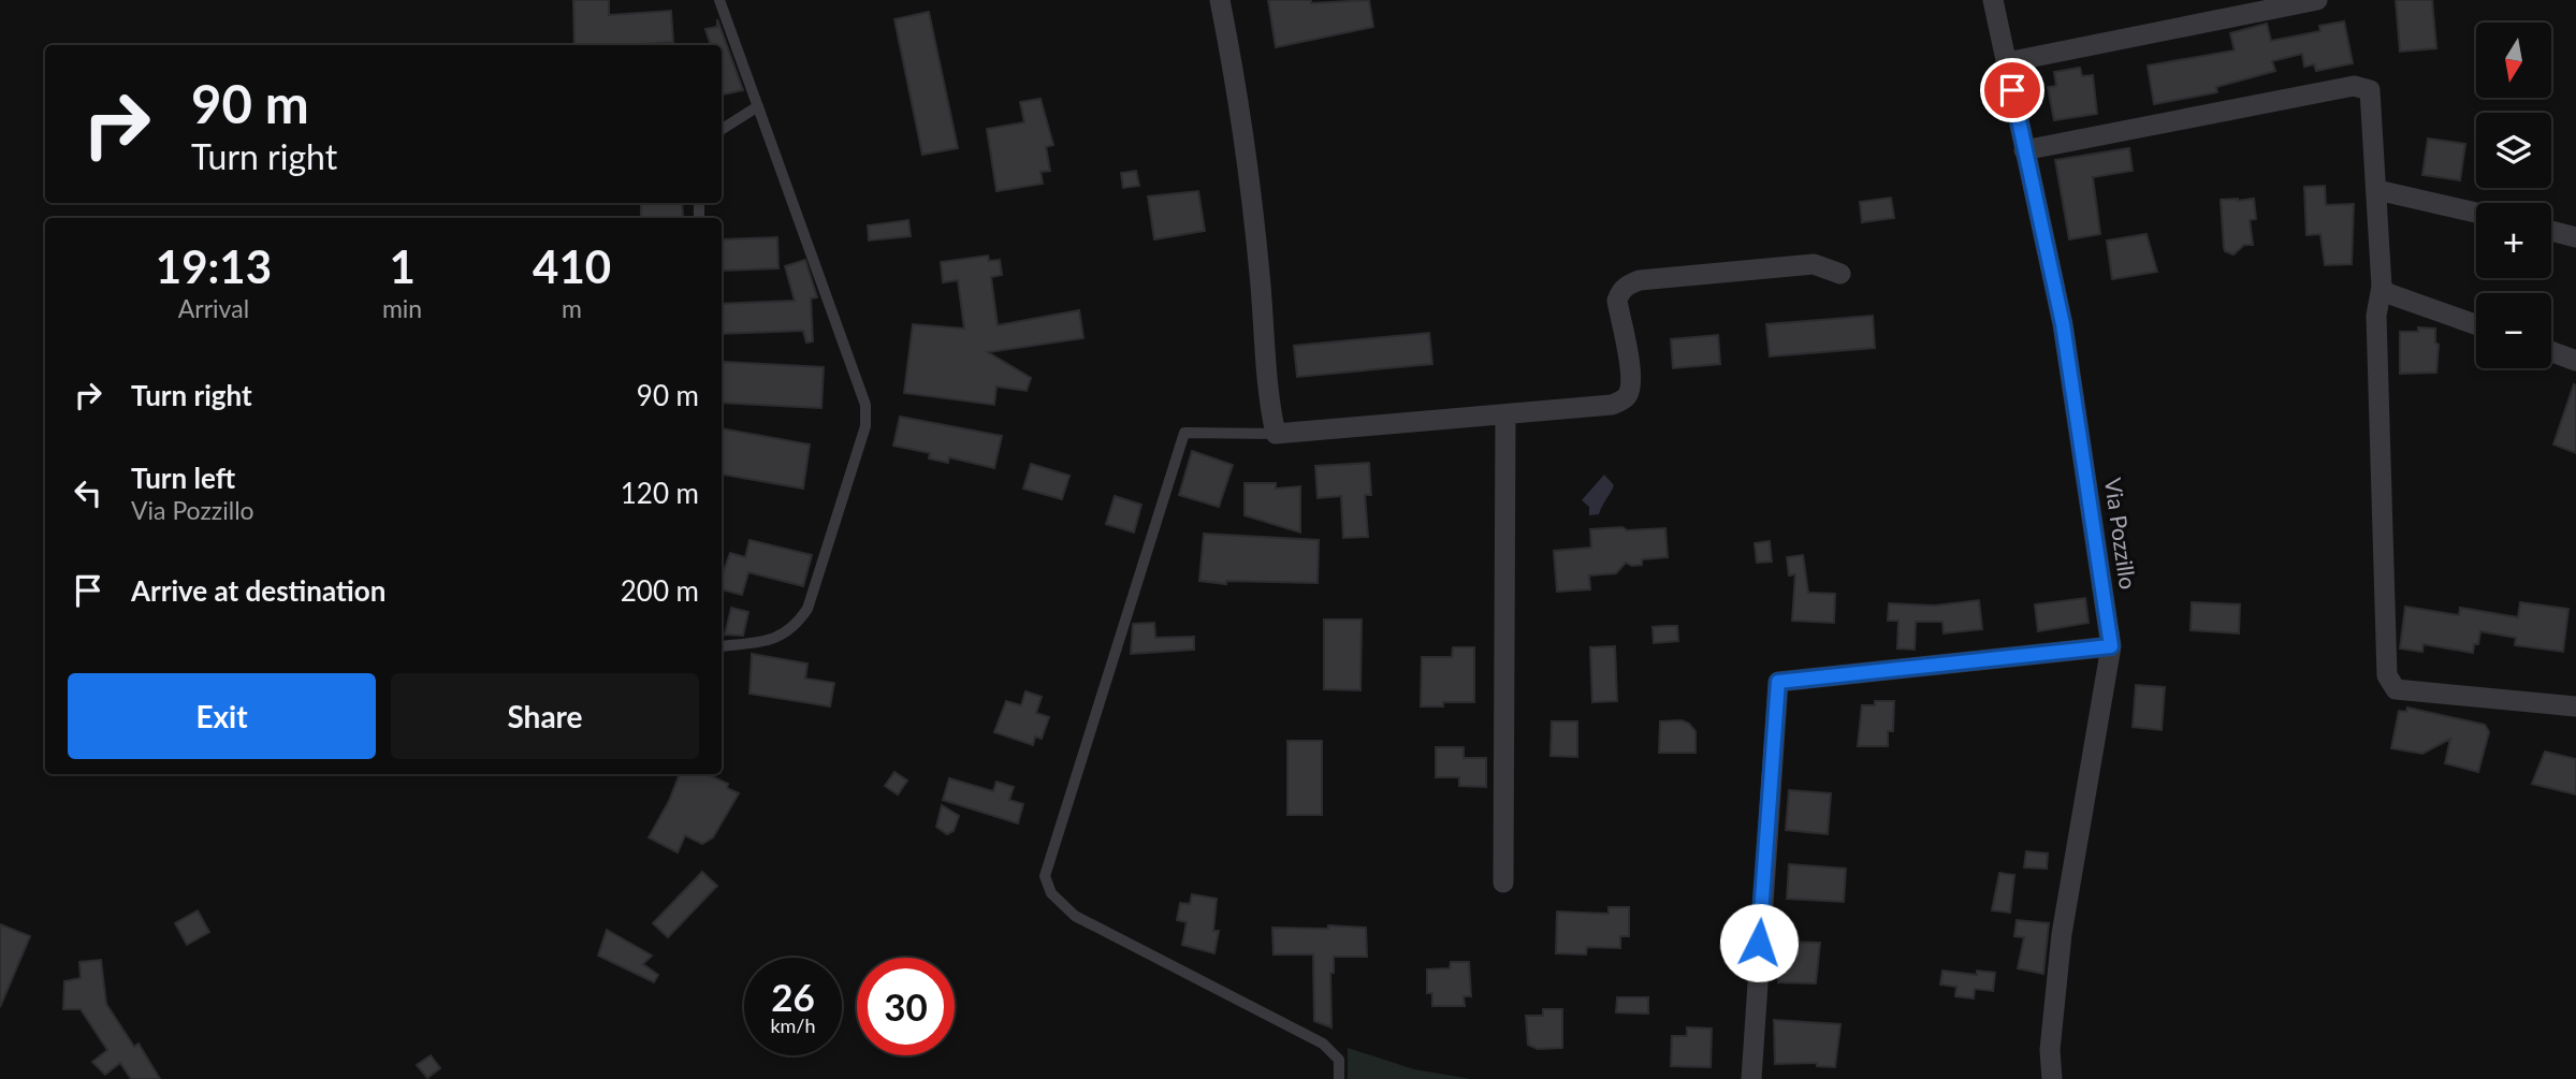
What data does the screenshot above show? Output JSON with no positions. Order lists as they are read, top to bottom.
{
  "streets": {
    "street": ["Via Pozzillo"]
  },
  "north": "bottom",
  "page": {
    "map_buttons": ["+", "−"],
    "turn": ["90 m", "Turn right"],
    "eta": [
      "19:13",
      "Arrival",
      "1",
      "min",
      "410",
      "m"
    ],
    "list": [
      {
        "name": "Turn right",
        "value": "90 m"
      },
      {
        "name": "Turn left",
        "note": "Via Pozzillo",
        "value": "120 m"
      },
      {
        "name": "Arrive at destination",
        "value": "200 m"
      }
    ],
    "buttons": ["Exit", "Share"],
    "speed": "26 km/h",
    "limit": "30"
  }
}
